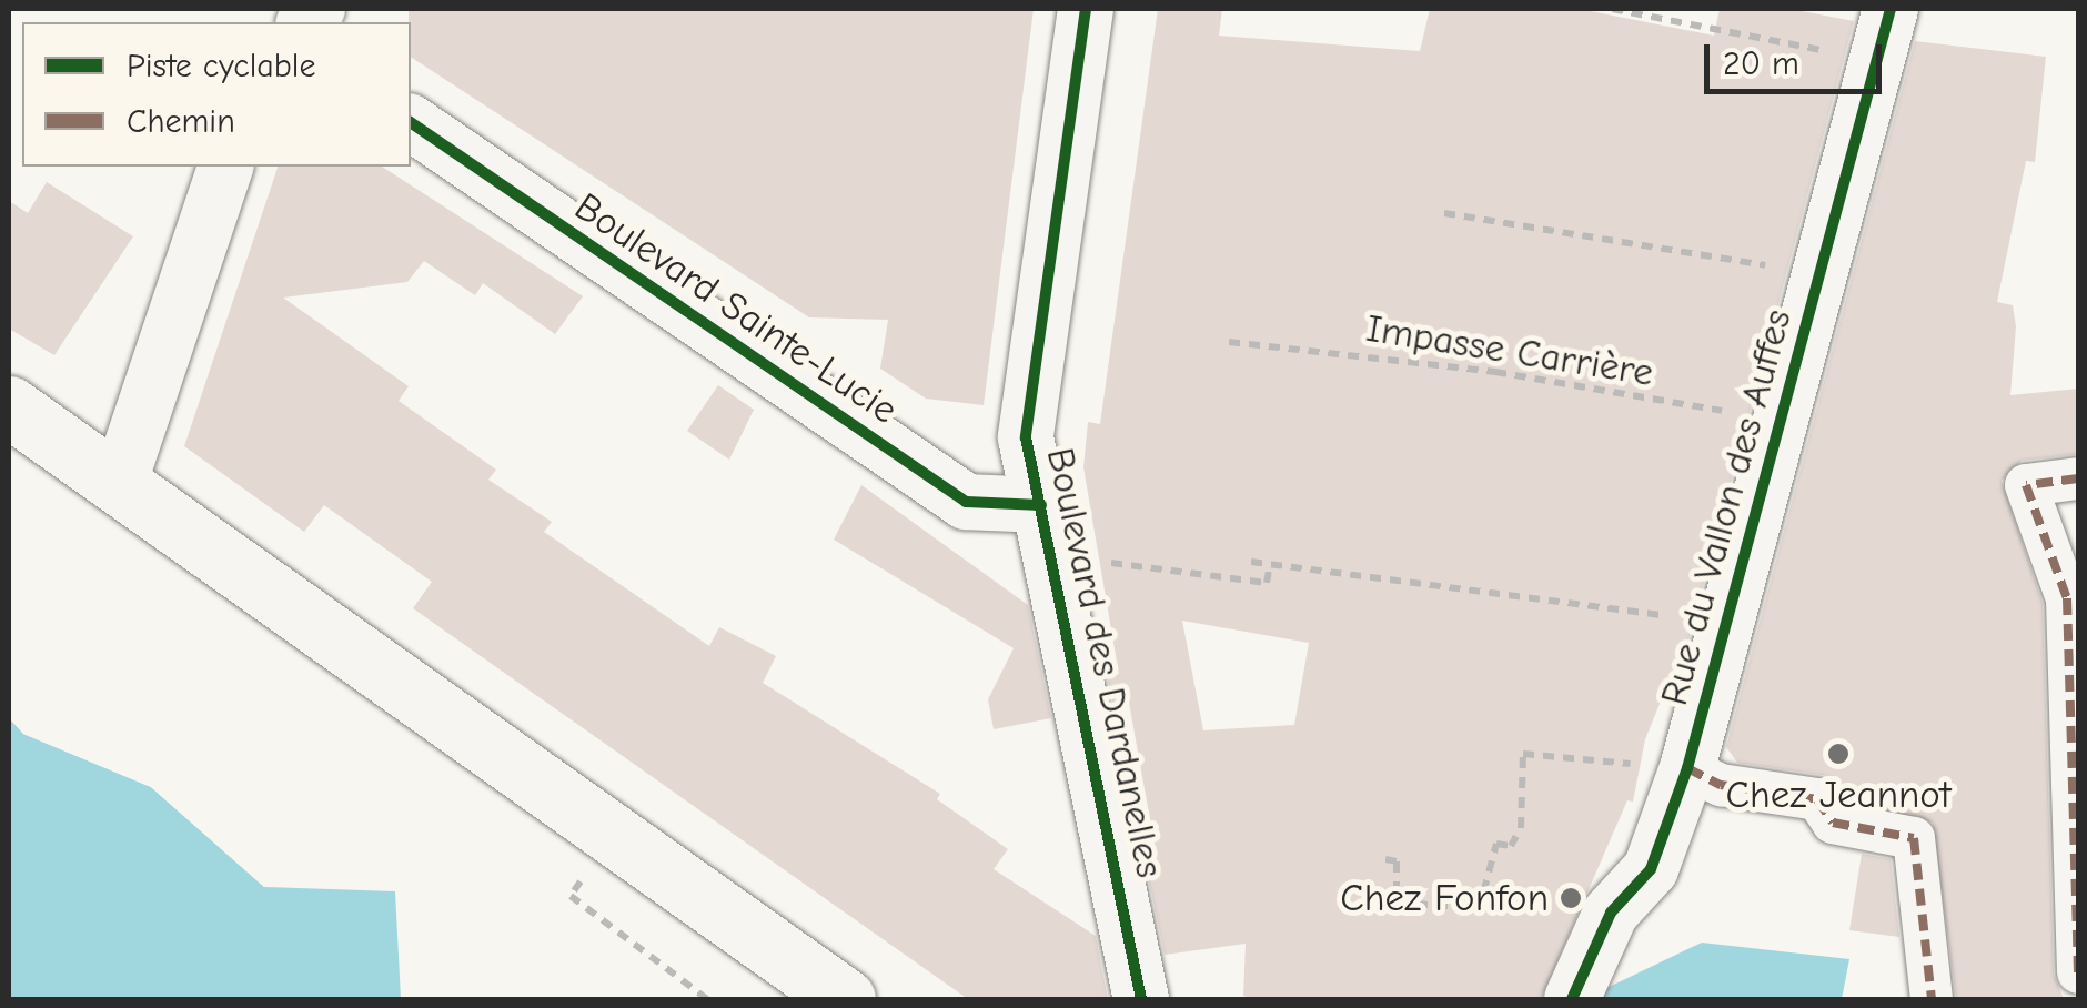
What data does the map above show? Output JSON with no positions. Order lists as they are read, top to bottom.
{
  "streets": {
    "street": ["Boulevard Sainte-Lucie", "Rue du Vallon des Auffes", "Boulevard des Dardanelles"],
    "path": ["Impasse Carrière"]
  },
  "crossings": [
    ["Boulevard Sainte-Lucie", "Boulevard des Dardanelles"],
    ["Impasse Carrière", "Rue du Vallon des Auffes"]
  ],
  "places": ["Chez Jeannot", "Chez Fonfon"],
  "legend": ["Piste cyclable", "Chemin"],
  "scale_bar": "20 m"
}
